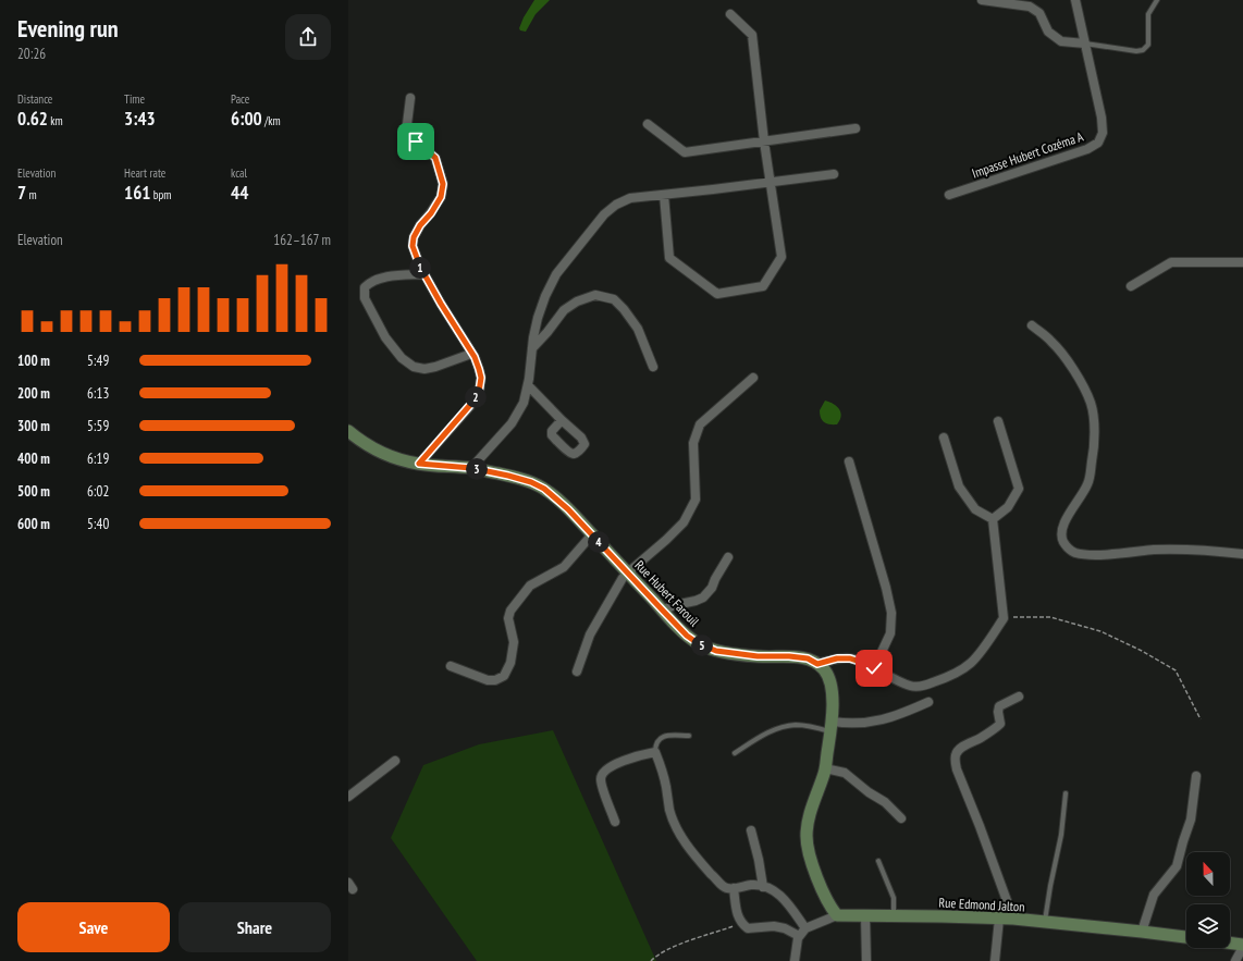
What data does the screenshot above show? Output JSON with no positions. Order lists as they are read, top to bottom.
{
  "streets": {
    "street": ["Impasse Hubert Cozéma A", "Rue Hubert Farouil", "Rue Edmond Jalton"]
  },
  "north": "top",
  "page": {
    "heading": ["Evening run", "20:26"],
    "stats": [
      ["Distance", "0.62 km"],
      ["Time", "3:43"],
      ["Pace", "6:00 /km"],
      ["Elevation", "7 m"],
      ["Heart rate", "161 bpm"],
      ["kcal", "44"]
    ],
    "chart": ["Elevation", "162–167 m"],
    "pins": [
      "1",
      "2",
      "3",
      "4",
      "5"
    ],
    "list": [
      {
        "name": "100 m",
        "note": "5:49"
      },
      {
        "name": "200 m",
        "note": "6:13"
      },
      {
        "name": "300 m",
        "note": "5:59"
      },
      {
        "name": "400 m",
        "note": "6:19"
      },
      {
        "name": "500 m",
        "note": "6:02"
      },
      {
        "name": "600 m",
        "note": "5:40"
      }
    ],
    "buttons": ["Save", "Share"]
  }
}
